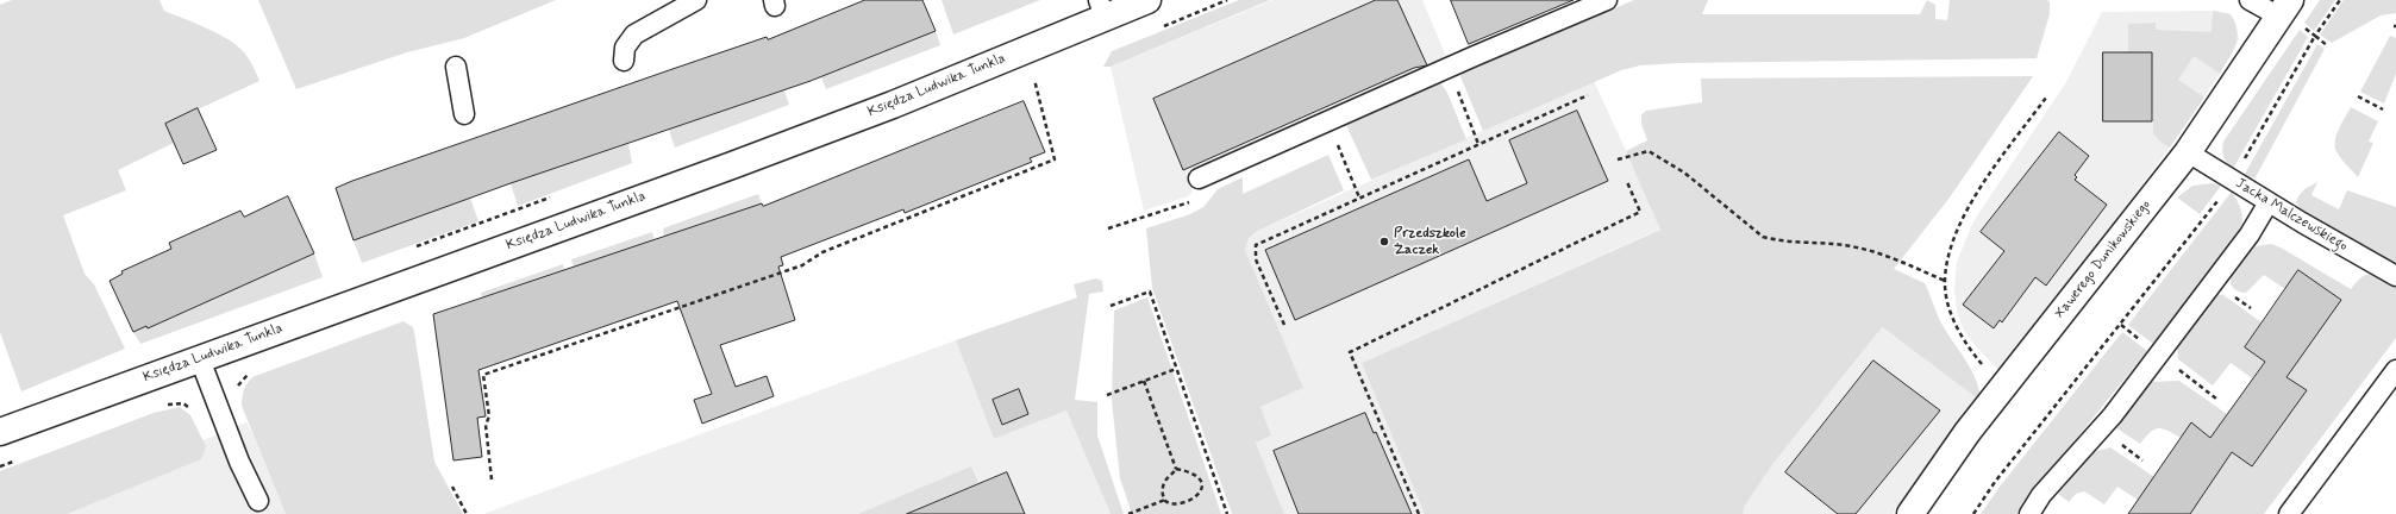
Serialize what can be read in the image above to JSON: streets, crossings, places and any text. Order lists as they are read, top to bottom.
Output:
{
  "streets": {
    "street": ["Księdza Ludwika Tunkla", "Xawerego Dunikowskiego"],
    "lane": ["Jacka Malczewskiego"]
  },
  "crossings": [
    ["Jacka Malczewskiego", "Xawerego Dunikowskiego"]
  ],
  "places": ["Przedszkole Żaczek"]
}
